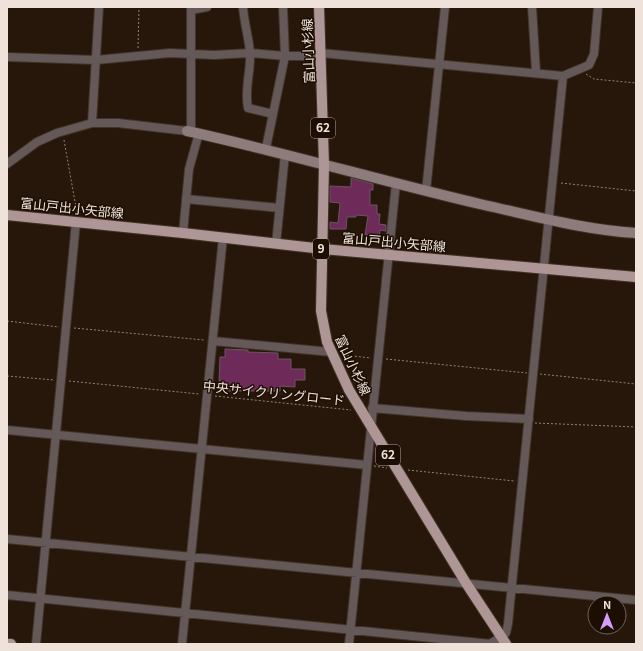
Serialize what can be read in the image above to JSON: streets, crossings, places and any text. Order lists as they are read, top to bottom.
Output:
{
  "streets": {
    "main road": [
      "富山小杉線",
      "62",
      "富山戸出小矢部線",
      "9"
    ],
    "path": ["中央サイクリングロード"]
  },
  "crossings": [
    ["富山小杉線", "富山戸出小矢部線"],
    ["富山小杉線", "中央サイクリングロード"]
  ],
  "north": "top"
}
